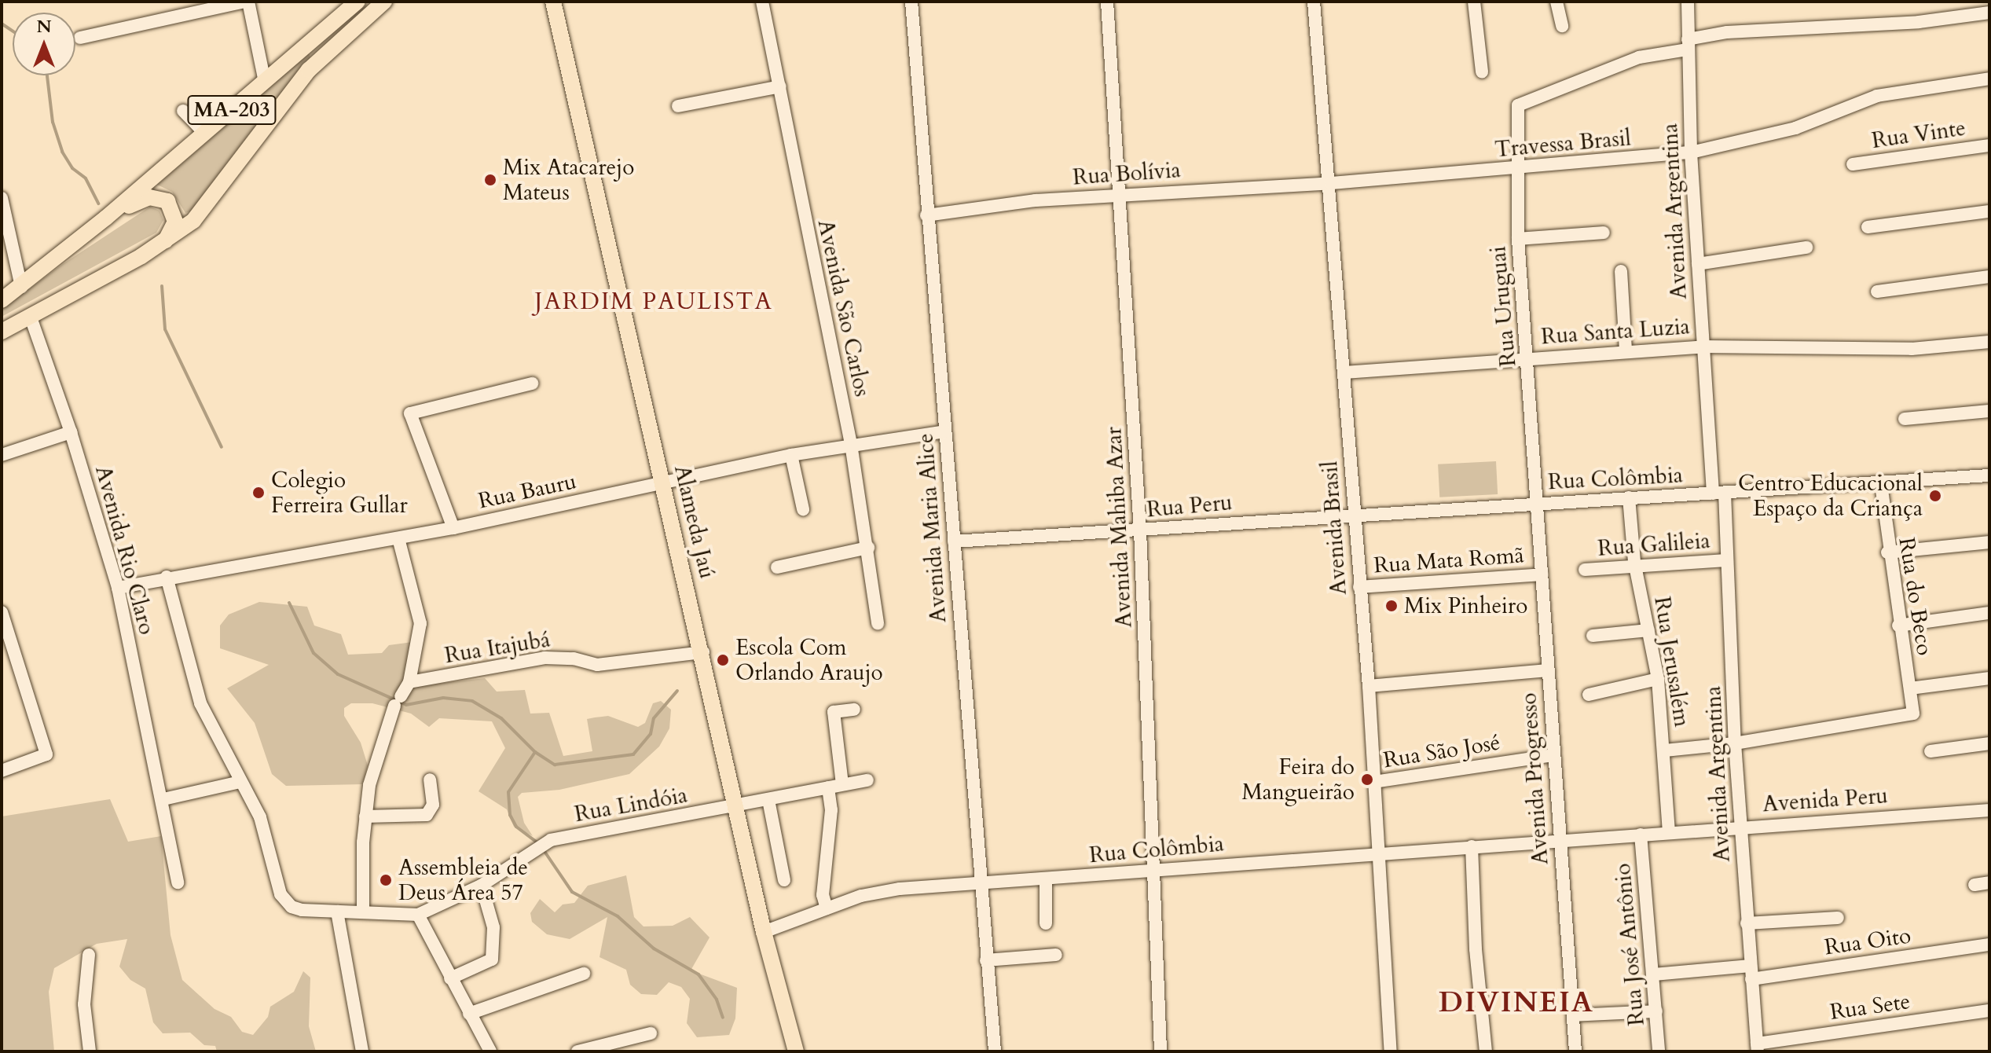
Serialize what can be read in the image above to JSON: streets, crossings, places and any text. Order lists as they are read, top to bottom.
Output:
{
  "streets": {
    "main road": ["MA-203", "Alameda Jaú"],
    "street": [
      "Rua Vinte",
      "Travessa Brasil",
      "Rua Bolívia",
      "Avenida Argentina",
      "Rua Uruguai",
      "Avenida São Carlos",
      "Rua Santa Luzia",
      "Rua Colômbia",
      "Rua Bauru",
      "Rua Peru",
      "Avenida Mahiba Azar",
      "Avenida Maria Alice",
      "Avenida Brasil",
      "Rua Galileia",
      "Avenida Rio Claro",
      "Rua Mata Romã",
      "Rua do Beco",
      "Rua Itajubá",
      "Rua Jerusalém",
      "Rua São José",
      "Avenida Progresso",
      "Avenida Peru",
      "Rua Lindóia",
      "Rua Oito",
      "Rua José Antônio",
      "Rua Sete"
    ]
  },
  "crossings": [
    ["MA-203", "Avenida Rio Claro"],
    ["Travessa Brasil", "Rua Bolívia"],
    ["Travessa Brasil", "Avenida Argentina"],
    ["Travessa Brasil", "Rua Uruguai"],
    ["Travessa Brasil", "Avenida Brasil"],
    ["Rua Bolívia", "Avenida Mahiba Azar"],
    ["Rua Bolívia", "Avenida Maria Alice"],
    ["Rua Bolívia", "Avenida Brasil"],
    ["Avenida Argentina", "Rua Uruguai"],
    ["Avenida Argentina", "Rua Santa Luzia"],
    ["Avenida Argentina", "Rua Colômbia"],
    ["Avenida Argentina", "Rua Galileia"],
    ["Avenida Argentina", "Rua do Beco"],
    ["Avenida Argentina", "Avenida Peru"],
    ["Avenida Argentina", "Rua Oito"],
    ["Avenida Argentina", "Rua Sete"],
    ["Rua Uruguai", "Rua Santa Luzia"],
    ["Rua Uruguai", "Rua Colômbia"],
    ["Rua Uruguai", "Avenida Progresso"],
    ["Avenida São Carlos", "Rua Bauru"],
    ["Rua Santa Luzia", "Avenida Brasil"],
    ["Rua Colômbia", "Rua Peru"],
    ["Rua Colômbia", "Alameda Jaú"],
    ["Rua Colômbia", "Avenida Mahiba Azar"],
    ["Rua Colômbia", "Avenida Maria Alice"],
    ["Rua Colômbia", "Avenida Brasil"],
    ["Rua Colômbia", "Rua do Beco"],
    ["Rua Colômbia", "Rua Jerusalém"],
    ["Rua Colômbia", "Avenida Progresso"],
    ["Rua Colômbia", "Avenida Peru"],
    ["Rua Bauru", "Alameda Jaú"],
    ["Rua Bauru", "Avenida Maria Alice"],
    ["Rua Bauru", "Avenida Rio Claro"],
    ["Rua Peru", "Avenida Mahiba Azar"],
    ["Rua Peru", "Avenida Maria Alice"],
    ["Rua Peru", "Avenida Brasil"],
    ["Alameda Jaú", "Rua Itajubá"],
    ["Alameda Jaú", "Rua Lindóia"],
    ["Avenida Brasil", "Rua Mata Romã"],
    ["Avenida Brasil", "Rua São José"],
    ["Rua Galileia", "Rua Jerusalém"],
    ["Rua Mata Romã", "Avenida Progresso"],
    ["Rua Jerusalém", "Avenida Peru"],
    ["Rua São José", "Avenida Progresso"],
    ["Avenida Progresso", "Avenida Peru"],
    ["Avenida Peru", "Rua José Antônio"]
  ],
  "districts": ["JARDIM PAULISTA", "DIVINEIA"],
  "places": [
    "Mix Atacarejo Mateus",
    "Colegio Ferreira Gullar",
    "Centro Educacional Espaço da Criança",
    "Mix Pinheiro",
    "Escola Com Orlando Araujo",
    "Feira do Mangueirão",
    "Assembleia de Deus Área 57"
  ],
  "north": "top"
}
